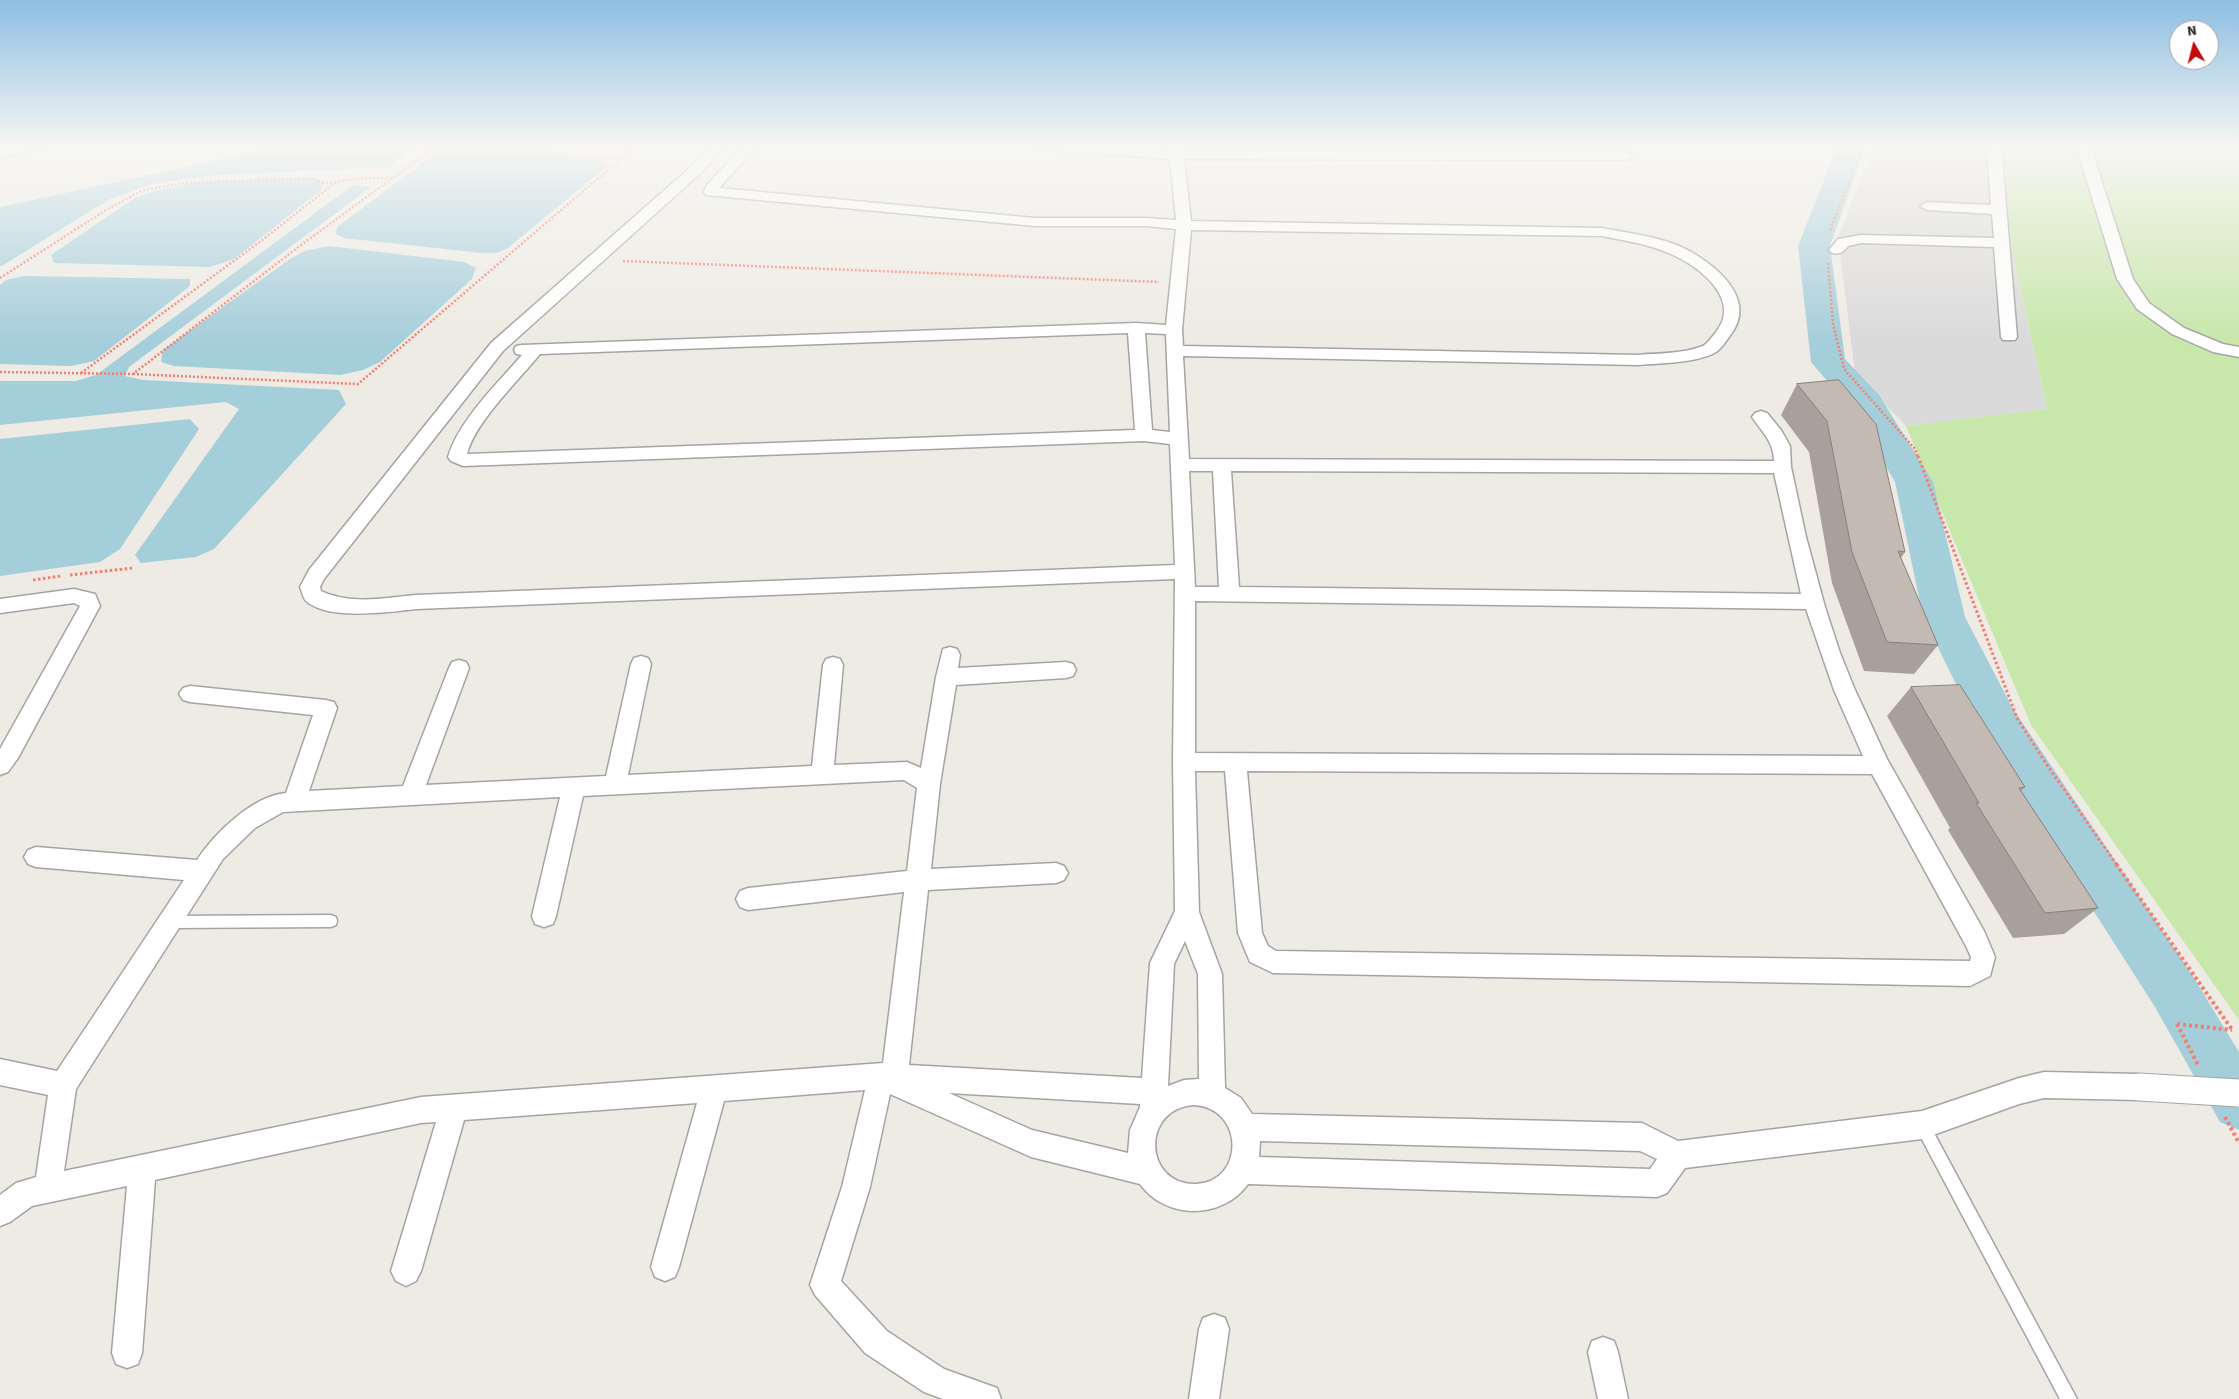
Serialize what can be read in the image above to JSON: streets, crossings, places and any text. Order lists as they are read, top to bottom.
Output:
{
  "north": "top"
}
